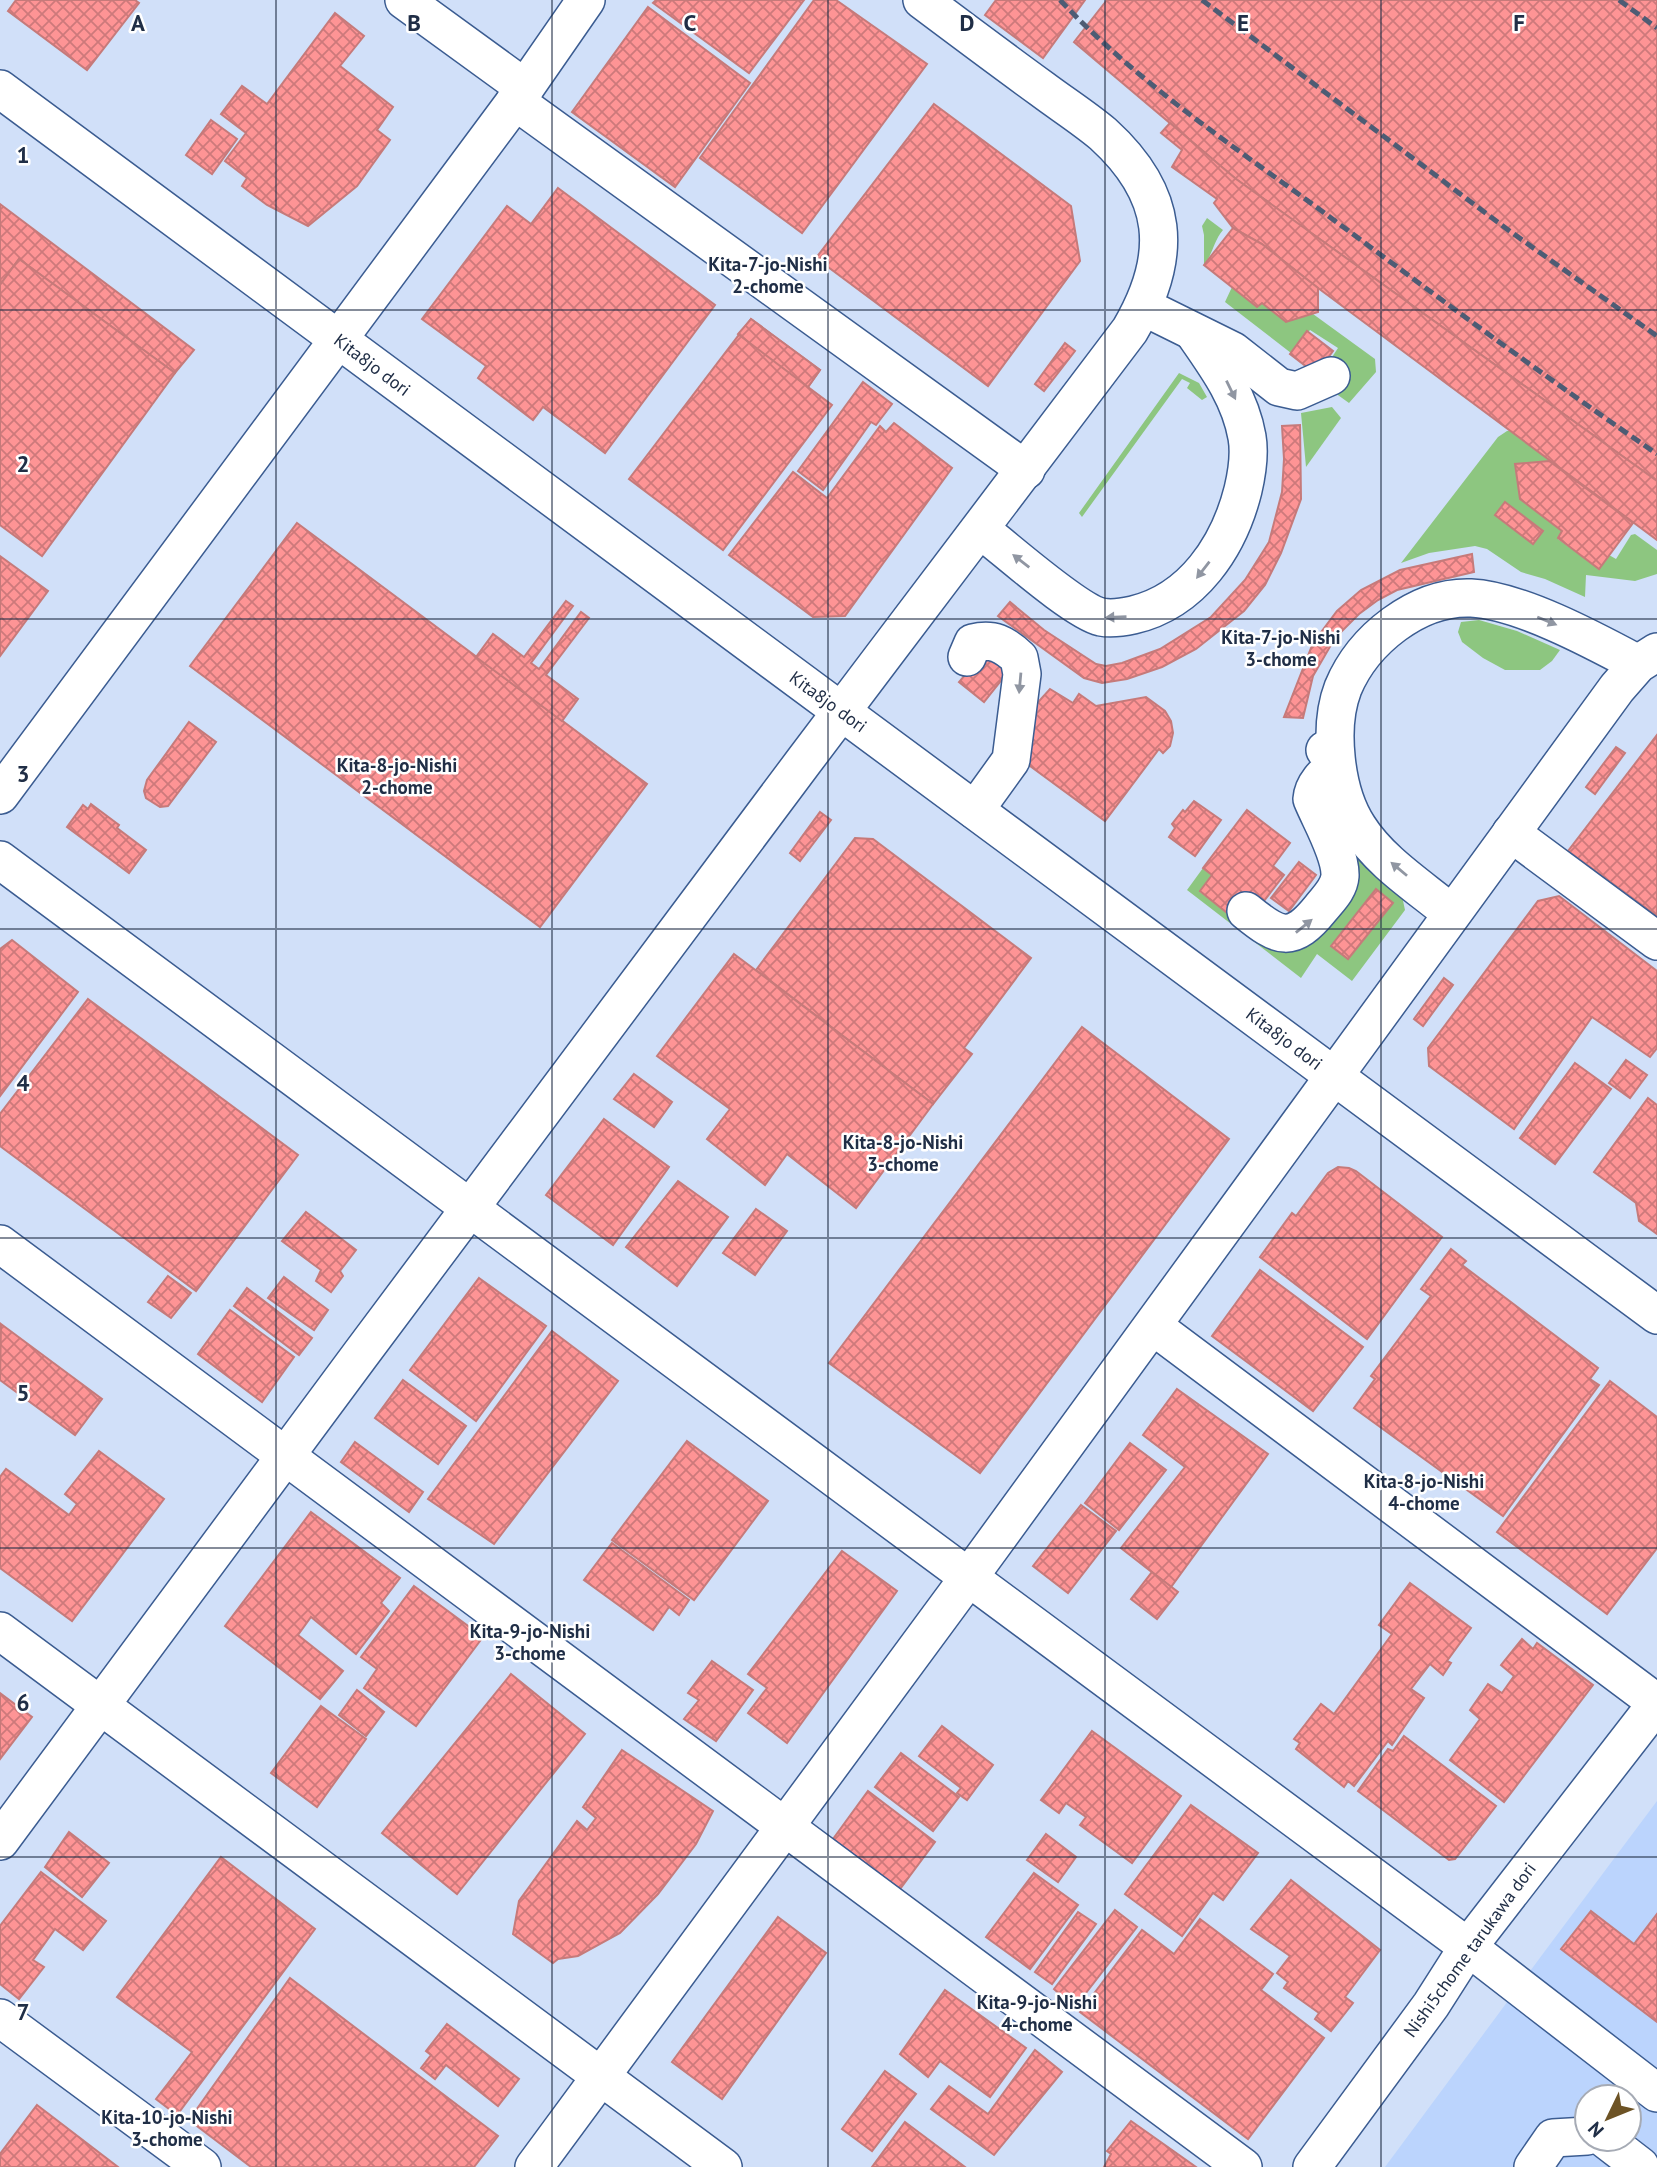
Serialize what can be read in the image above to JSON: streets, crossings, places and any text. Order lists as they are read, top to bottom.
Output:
{
  "streets": {
    "street": ["Kita8jo dori", "Nishi5chome tarukawa dori"]
  },
  "districts": [
    "Kita-7-jo-Nishi 2-chome",
    "Kita-7-jo-Nishi 3-chome",
    "Kita-8-jo-Nishi 2-chome",
    "Kita-8-jo-Nishi 3-chome",
    "Kita-8-jo-Nishi 4-chome",
    "Kita-9-jo-Nishi 3-chome",
    "Kita-9-jo-Nishi 4-chome",
    "Kita-10-jo-Nishi 3-chome"
  ],
  "north": "bottom left",
  "grid": {
    "columns": [
      "A",
      "B",
      "C",
      "D",
      "E",
      "F"
    ],
    "rows": [
      "1",
      "2",
      "3",
      "4",
      "5",
      "6",
      "7"
    ]
  }
}
